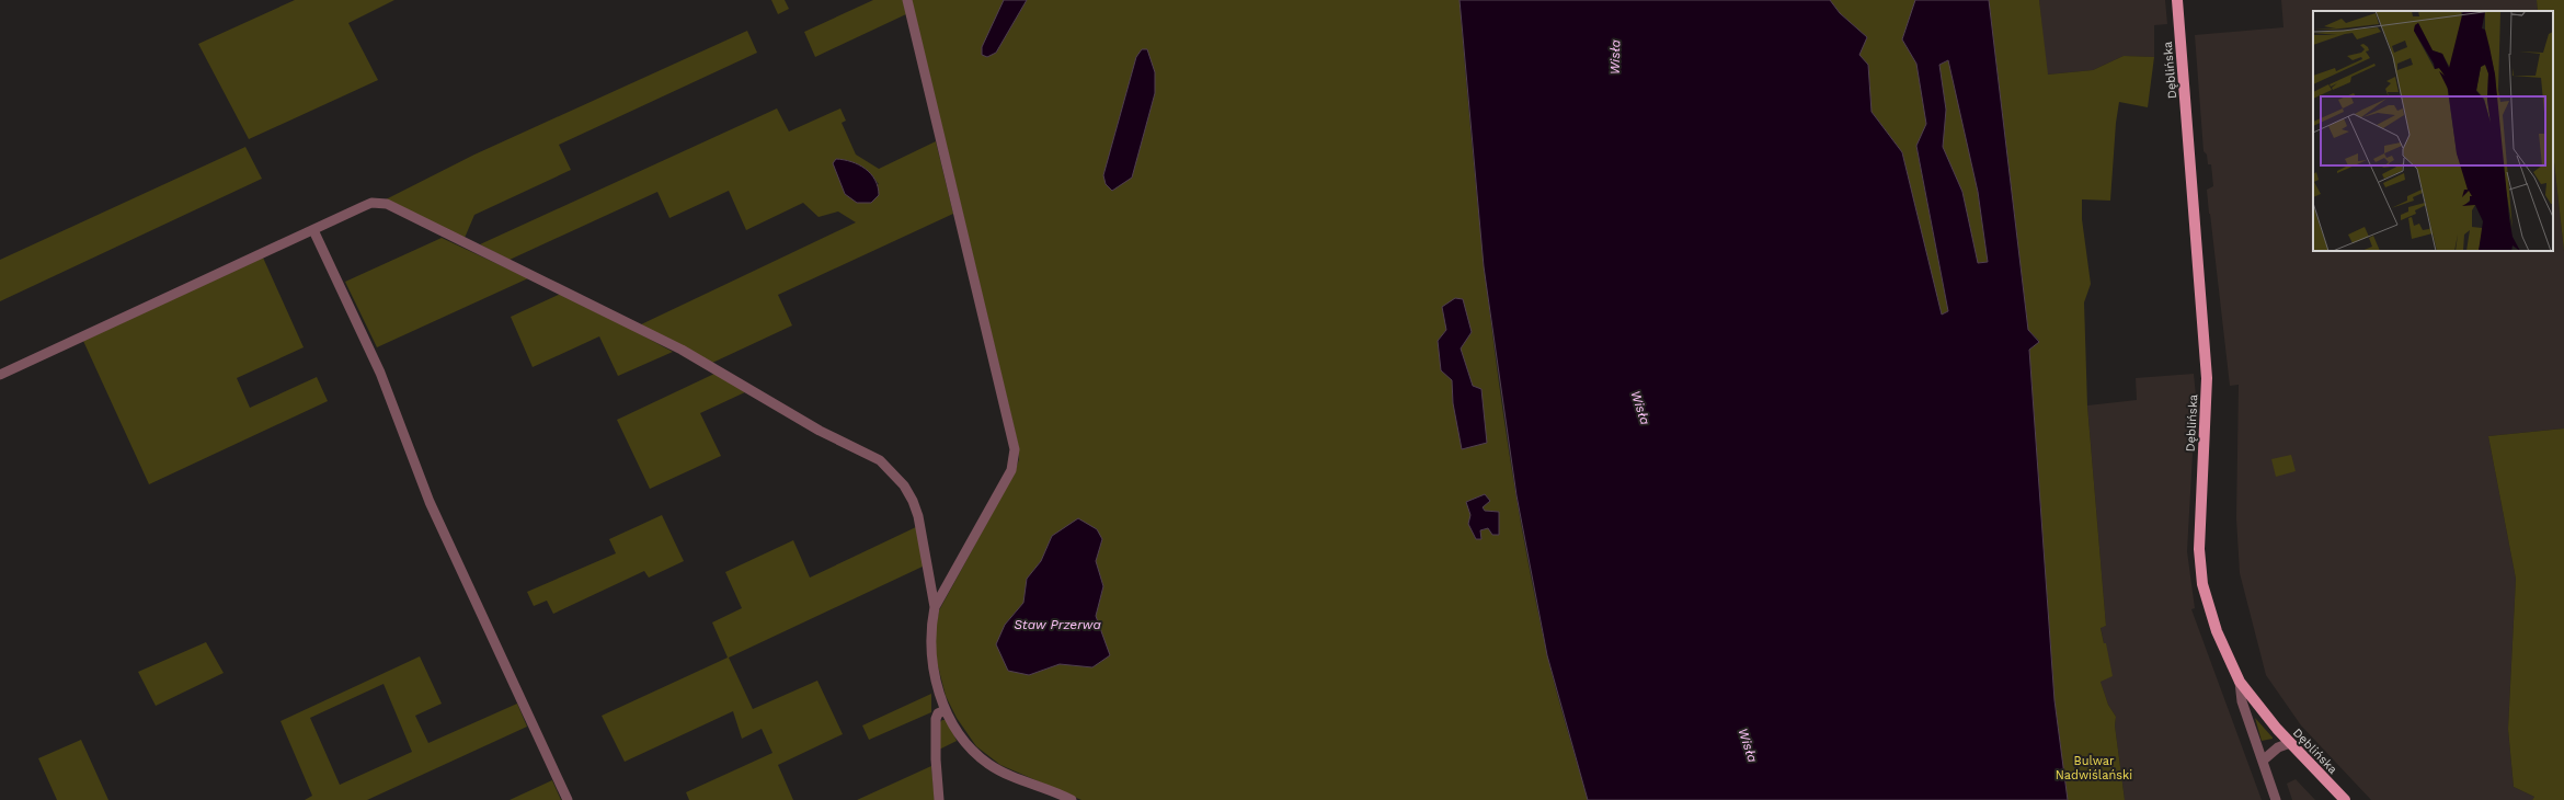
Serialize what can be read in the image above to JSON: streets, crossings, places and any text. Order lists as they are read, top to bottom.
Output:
{
  "streets": {
    "main road": ["Dęblińska"]
  },
  "water": ["Wisła", "Staw Przerwa"],
  "parks": ["Bulwar Nadwiślański"]
}
